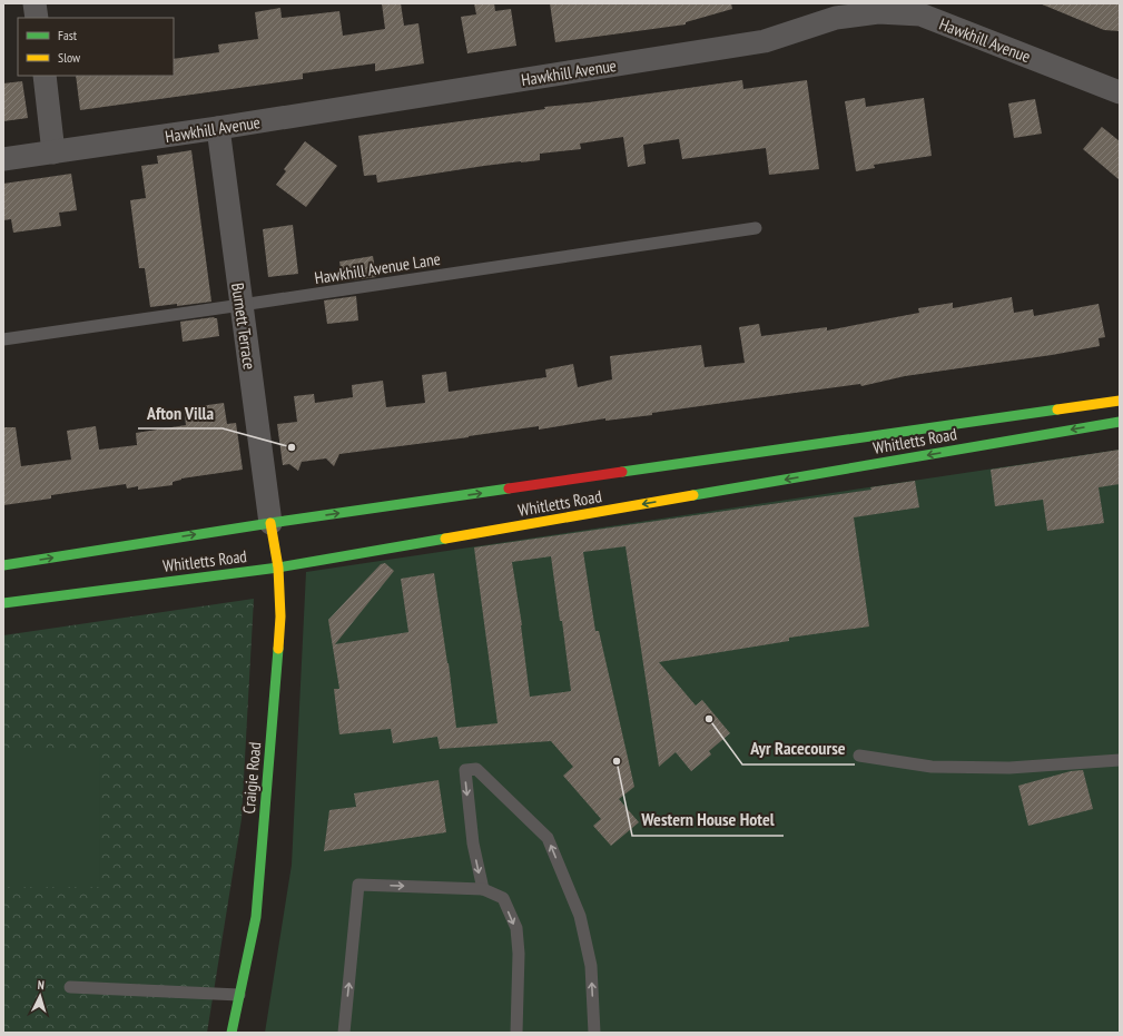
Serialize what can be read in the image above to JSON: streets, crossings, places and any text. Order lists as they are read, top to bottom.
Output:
{
  "streets": {
    "main road": ["Whitletts Road", "Craigie Road"],
    "street": ["Hawkhill Avenue", "Burnett Terrace"],
    "lane": ["Hawkhill Avenue Lane"]
  },
  "crossings": [
    ["Hawkhill Avenue", "Burnett Terrace"],
    ["Hawkhill Avenue Lane", "Burnett Terrace"],
    ["Burnett Terrace", "Whitletts Road"],
    ["Burnett Terrace", "Craigie Road"],
    ["Whitletts Road", "Craigie Road"]
  ],
  "places": ["Afton Villa", "Ayr Racecourse", "Western House Hotel"],
  "legend": ["Fast", "Slow"],
  "north": "top"
}
